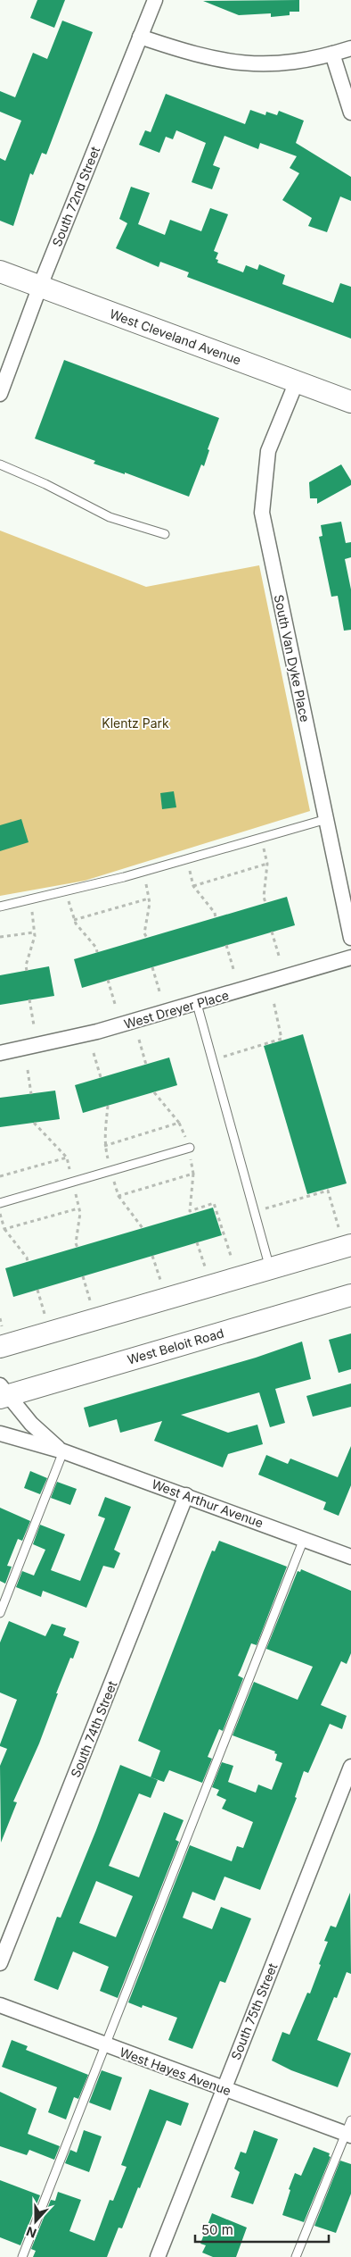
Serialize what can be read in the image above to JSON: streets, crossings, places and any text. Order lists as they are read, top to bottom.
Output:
{
  "streets": {
    "main road": ["West Cleveland Avenue", "West Beloit Road"],
    "street": [
      "South 72nd Street",
      "South Van Dyke Place",
      "West Dreyer Place",
      "West Arthur Avenue",
      "South 74th Street",
      "South 75th Street",
      "West Hayes Avenue"
    ]
  },
  "crossings": [
    ["South 72nd Street", "West Cleveland Avenue"],
    ["West Cleveland Avenue", "South Van Dyke Place"],
    ["West Beloit Road", "West Arthur Avenue"],
    ["West Arthur Avenue", "South 74th Street"],
    ["South 75th Street", "West Hayes Avenue"]
  ],
  "parks": ["Klentz Park"],
  "scale_bar": "50 m",
  "north": "bottom"
}
